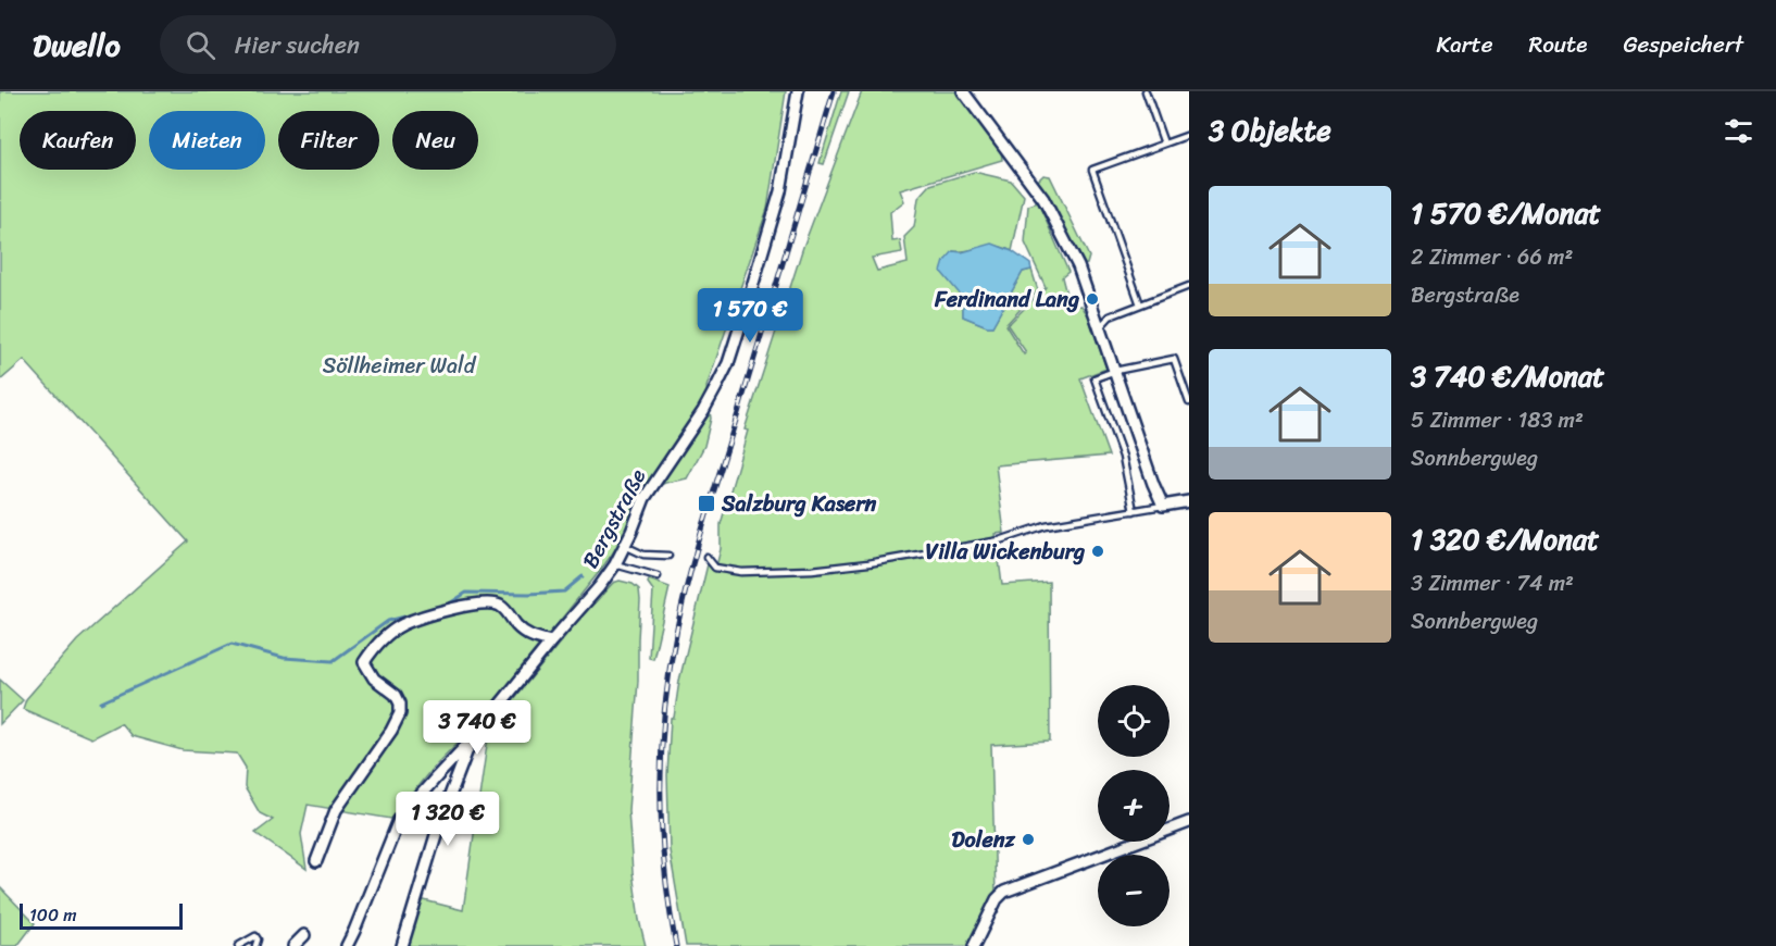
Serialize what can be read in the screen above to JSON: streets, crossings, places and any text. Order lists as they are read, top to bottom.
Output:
{
  "streets": {
    "street": ["Bergstraße"]
  },
  "parks": ["Söllheimer Wald"],
  "places": {
    "other": ["Ferdinand Lang", "Villa Wickenburg", "Dolenz"],
    "transit": ["Salzburg Kasern"]
  },
  "scale_bar": "100 m",
  "page": {
    "header": "Dwello",
    "search": "Hier suchen",
    "nav": ["Karte", "Route", "Gespeichert"],
    "heading": "3 Objekte",
    "chip": [
      "Kaufen",
      "Mieten",
      "Filter",
      "Neu"
    ],
    "list": [
      {
        "name": "1 570 €/Monat",
        "note": "2 Zimmer · 66 m² · Bergstraße"
      },
      {
        "name": "3 740 €/Monat",
        "note": "5 Zimmer · 183 m² · Sonnbergweg"
      },
      {
        "name": "1 320 €/Monat",
        "note": "3 Zimmer · 74 m² · Sonnbergweg"
      }
    ],
    "price": ["1 570 €", "3 740 €", "1 320 €"],
    "map_buttons": ["+", "−"],
    "scale": "100 m"
  }
}
